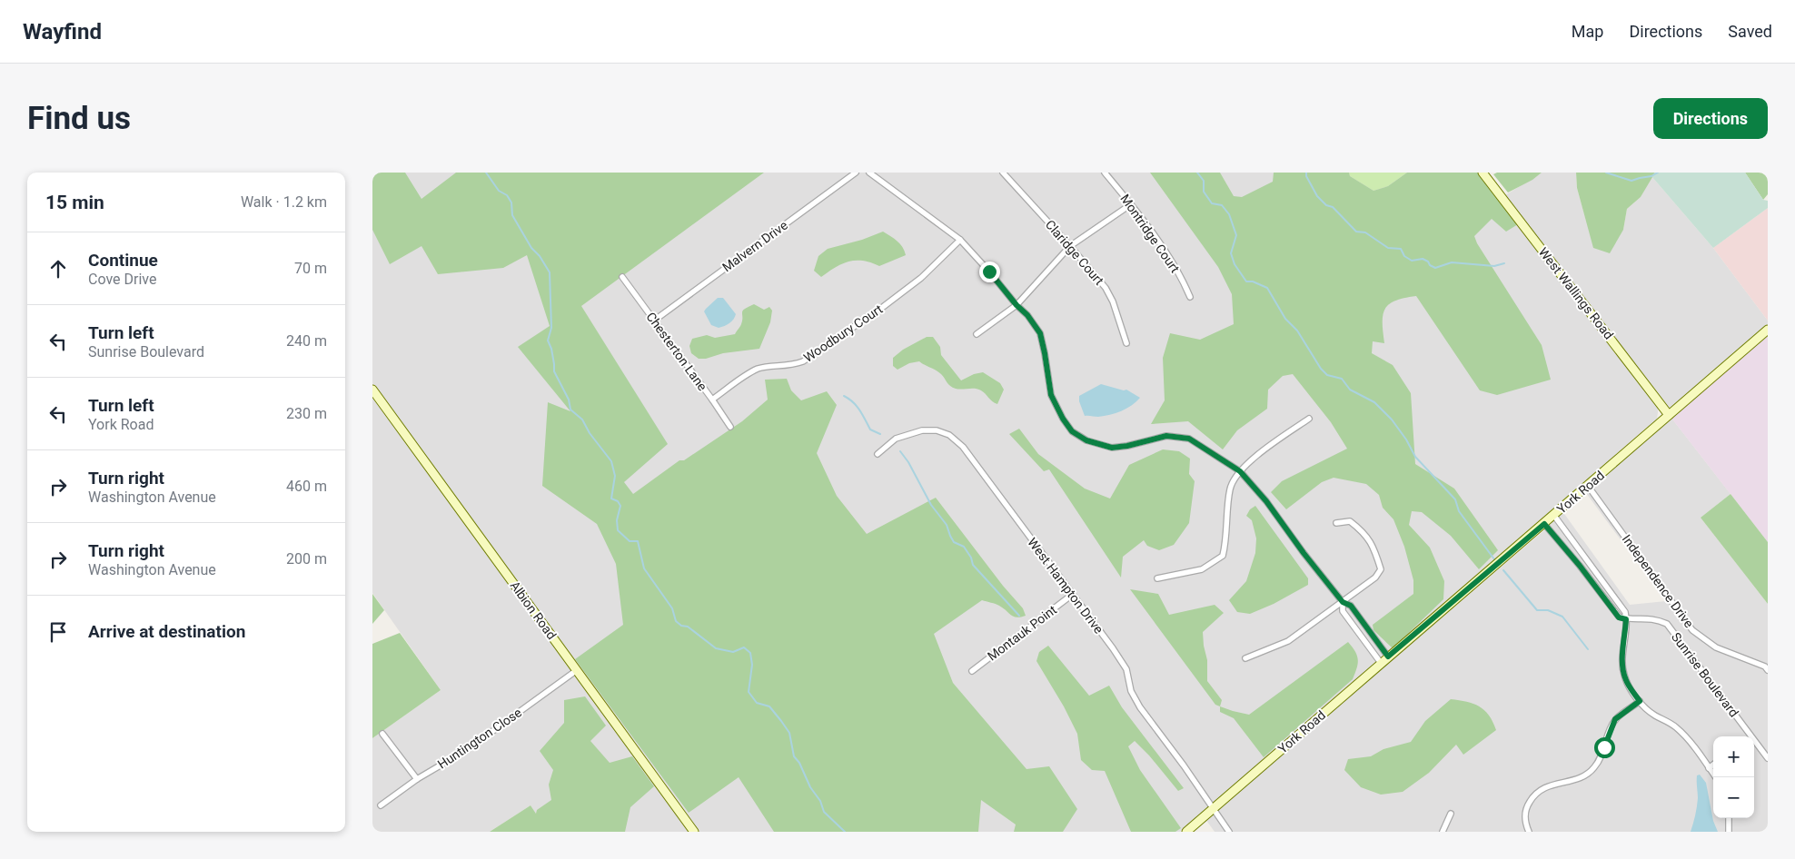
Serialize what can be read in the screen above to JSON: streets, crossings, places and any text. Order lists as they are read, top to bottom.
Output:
{
  "streets": {
    "street": [
      "Montridge Court",
      "Malvern Drive",
      "Claridge Court",
      "West Wallings Road",
      "Woodbury Court",
      "Chesterton Lane",
      "York Road",
      "Independence Drive",
      "West Hampton Drive",
      "Albion Road",
      "Montauk Point",
      "Sunrise Boulevard",
      "Huntington Close"
    ]
  },
  "crossings": [
    ["Malvern Drive", "Chesterton Lane"],
    ["West Wallings Road", "York Road"],
    ["Woodbury Court", "Chesterton Lane"],
    ["York Road", "Independence Drive"],
    ["York Road", "West Hampton Drive"],
    ["West Hampton Drive", "Montauk Point"],
    ["Albion Road", "Huntington Close"]
  ],
  "page": {
    "header": "Wayfind",
    "nav": ["Map", "Directions", "Saved"],
    "buttons": "Directions",
    "title": "Find us",
    "heading": ["15 min", "Walk · 1.2 km"],
    "list": [
      ["Continue", "Cove Drive", "70 m"],
      ["Turn left", "Sunrise Boulevard", "240 m"],
      ["Turn left", "York Road", "230 m"],
      ["Turn right", "Washington Avenue", "460 m"],
      ["Turn right", "Washington Avenue", "200 m"],
      "Arrive at destination"
    ],
    "map_buttons": ["+", "−"]
  }
}
